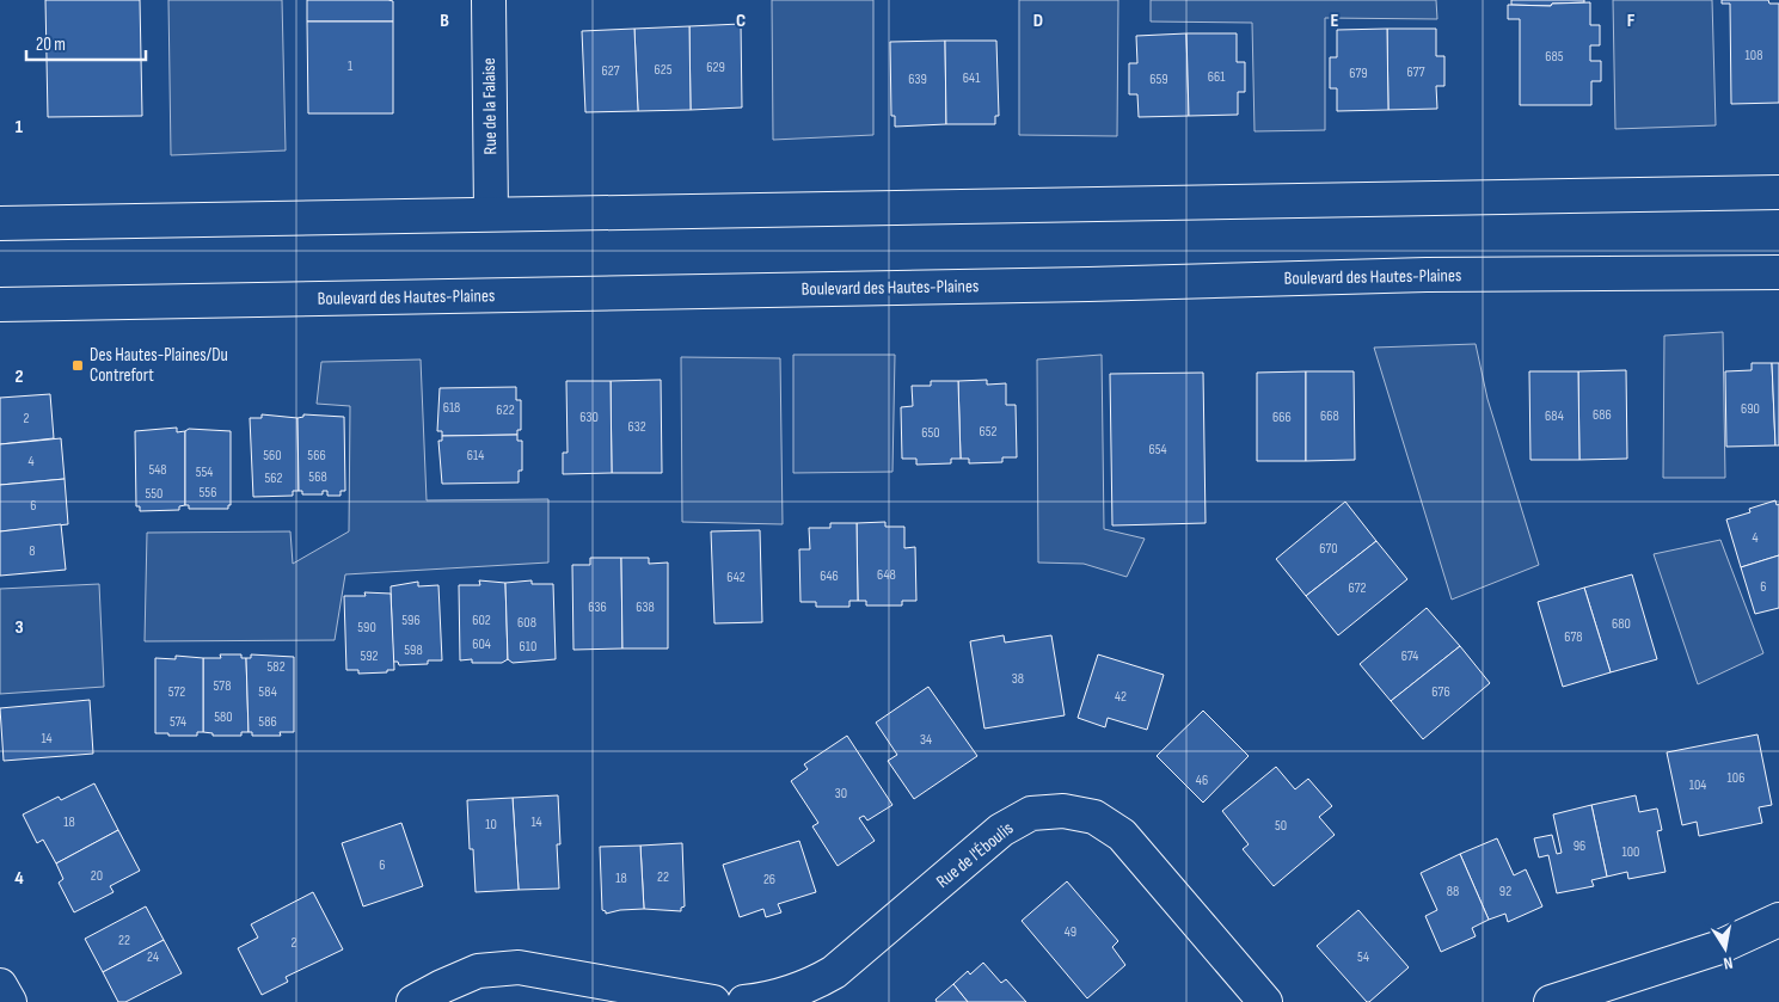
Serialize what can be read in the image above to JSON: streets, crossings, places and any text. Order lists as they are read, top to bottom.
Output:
{
  "streets": {
    "street": ["Rue de la Falaise", "Boulevard des Hautes-Plaines", "Rue de l'Éboulis"]
  },
  "places": {
    "transit": ["Des Hautes-Plaines/Du Contrefort"]
  },
  "house_numbers": [
    "108",
    "685",
    "1",
    "629",
    "625",
    "627",
    "677",
    "679",
    "661",
    "641",
    "639",
    "659",
    "618",
    "690",
    "622",
    "686",
    "668",
    "684",
    "630",
    "666",
    "2",
    "632",
    "652",
    "650",
    "654",
    "560",
    "566",
    "614",
    "4",
    "548",
    "554",
    "568",
    "562",
    "556",
    "550",
    "6",
    "4",
    "670",
    "8",
    "648",
    "646",
    "642",
    "6",
    "672",
    "636",
    "638",
    "596",
    "602",
    "608",
    "680",
    "590",
    "678",
    "604",
    "610",
    "598",
    "592",
    "674",
    "582",
    "38",
    "578",
    "572",
    "584",
    "676",
    "42",
    "580",
    "574",
    "586",
    "14",
    "34",
    "106",
    "46",
    "104",
    "30",
    "18",
    "14",
    "10",
    "50",
    "96",
    "100",
    "6",
    "20",
    "22",
    "18",
    "26",
    "88",
    "92",
    "49",
    "22",
    "2",
    "24",
    "54"
  ],
  "scale_bar": "20 m",
  "north": "bottom",
  "grid": {
    "columns": [
      "B",
      "C",
      "D",
      "E",
      "F"
    ],
    "rows": [
      "1",
      "2",
      "3",
      "4"
    ]
  }
}
